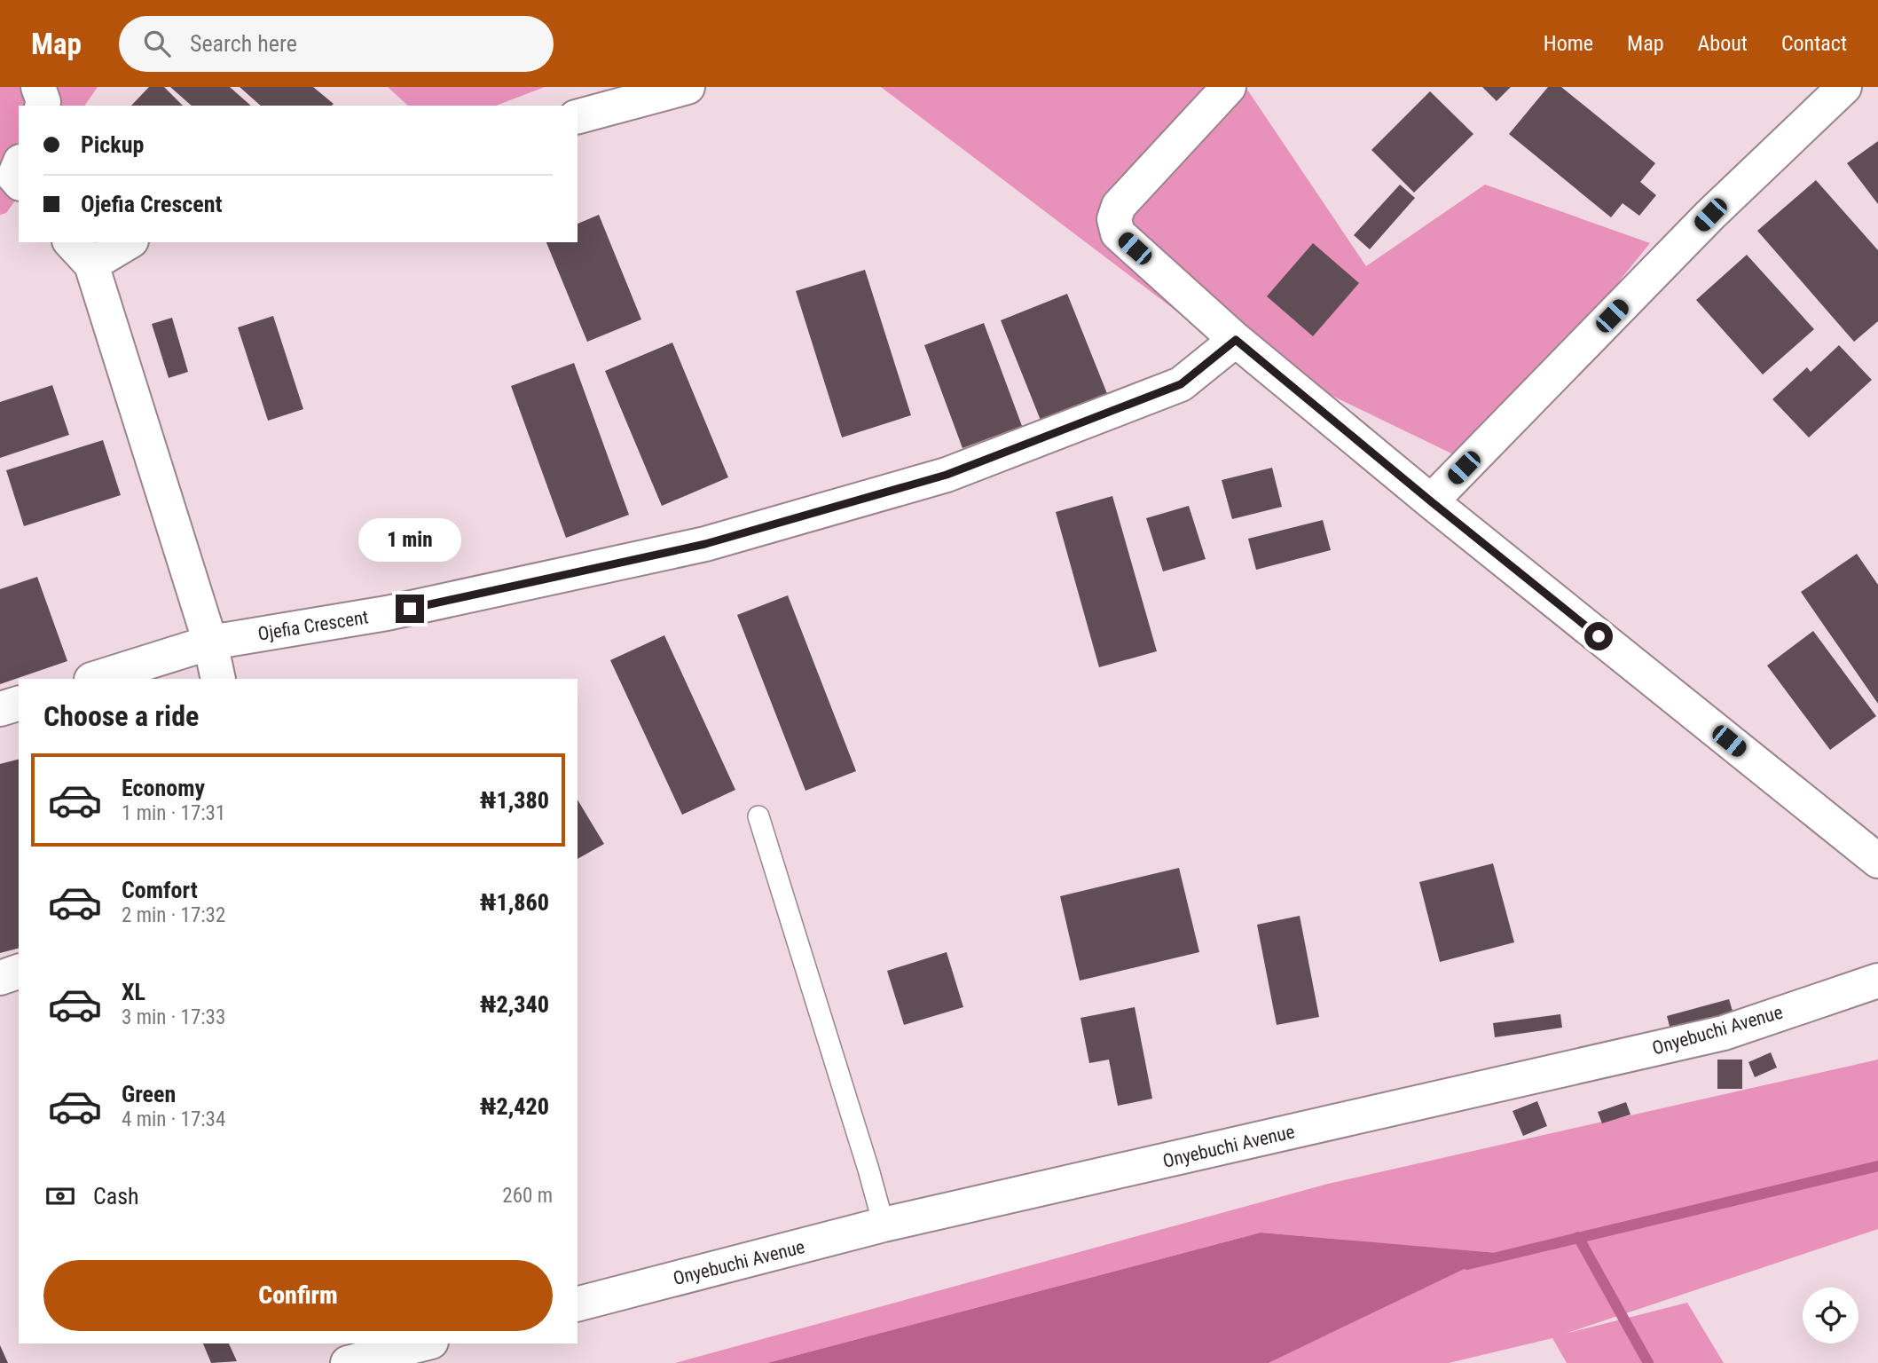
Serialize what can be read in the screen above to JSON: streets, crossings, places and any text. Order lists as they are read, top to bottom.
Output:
{
  "streets": {
    "street": ["Ojefia Crescent", "Onyebuchi Avenue"]
  },
  "page": {
    "header": "Map",
    "search": "Search here",
    "nav": [
      "Home",
      "Map",
      "About",
      "Contact"
    ],
    "banner": ["Pickup", "Ojefia Crescent"],
    "bubble": "1 min",
    "heading": "Choose a ride",
    "list": [
      {
        "name": "Economy",
        "note": "1 min · 17:31",
        "value": "₦1,380"
      },
      {
        "name": "Comfort",
        "note": "2 min · 17:32",
        "value": "₦1,860"
      },
      {
        "name": "XL",
        "note": "3 min · 17:33",
        "value": "₦2,340"
      },
      {
        "name": "Green",
        "note": "4 min · 17:34",
        "value": "₦2,420"
      }
    ],
    "pay": ["Cash", "260 m"],
    "buttons": "Confirm"
  }
}
